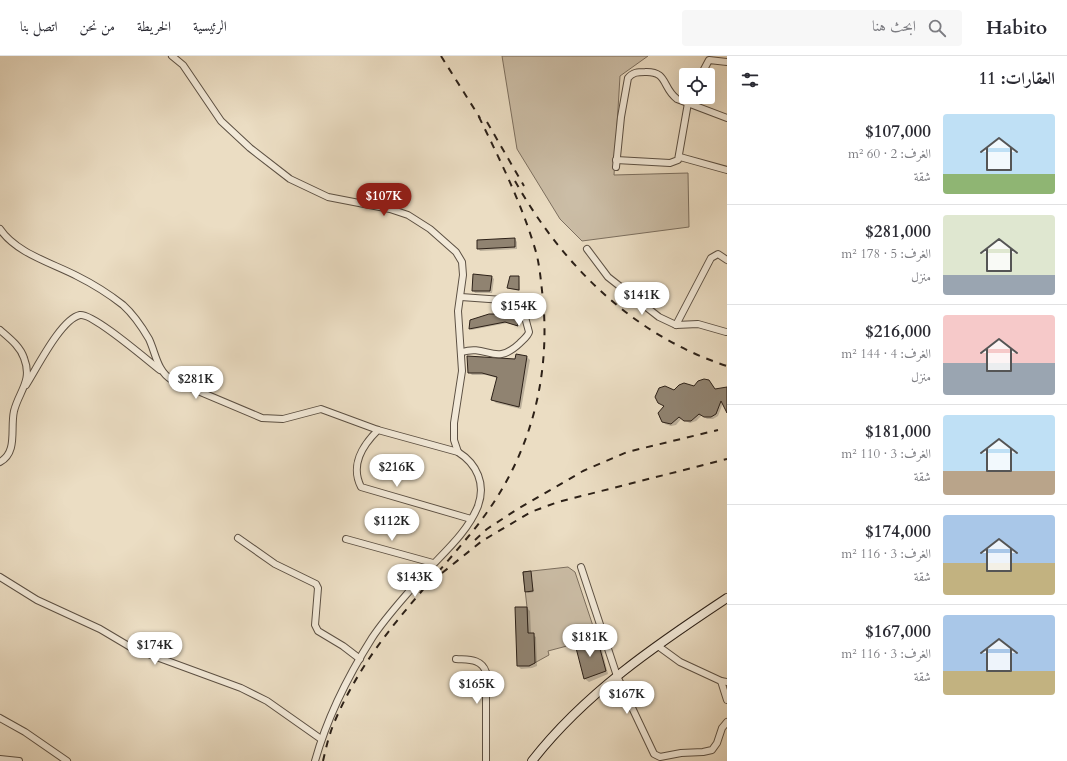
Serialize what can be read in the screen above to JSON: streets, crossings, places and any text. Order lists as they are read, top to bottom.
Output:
{
  "page": {
    "header": "Habito",
    "search": "ابحث هنا",
    "nav": [
      "الرئيسية",
      "الخريطة",
      "من نحن",
      "اتصل بنا"
    ],
    "heading": "العقارات: 11",
    "list": [
      {
        "name": "$107,000",
        "note": "الغرف: 2 · 60 m² · شقة"
      },
      {
        "name": "$281,000",
        "note": "الغرف: 5 · 178 m² · منزل"
      },
      {
        "name": "$216,000",
        "note": "الغرف: 4 · 144 m² · منزل"
      },
      {
        "name": "$181,000",
        "note": "الغرف: 3 · 110 m² · شقة"
      },
      {
        "name": "$174,000",
        "note": "الغرف: 3 · 116 m² · شقة"
      },
      {
        "name": "$167,000",
        "note": "الغرف: 3 · 116 m² · شقة"
      }
    ],
    "price": [
      "$107K",
      "$141K",
      "$154K",
      "$281K",
      "$216K",
      "$112K",
      "$143K",
      "$181K",
      "$174K",
      "$165K",
      "$167K"
    ]
  }
}
